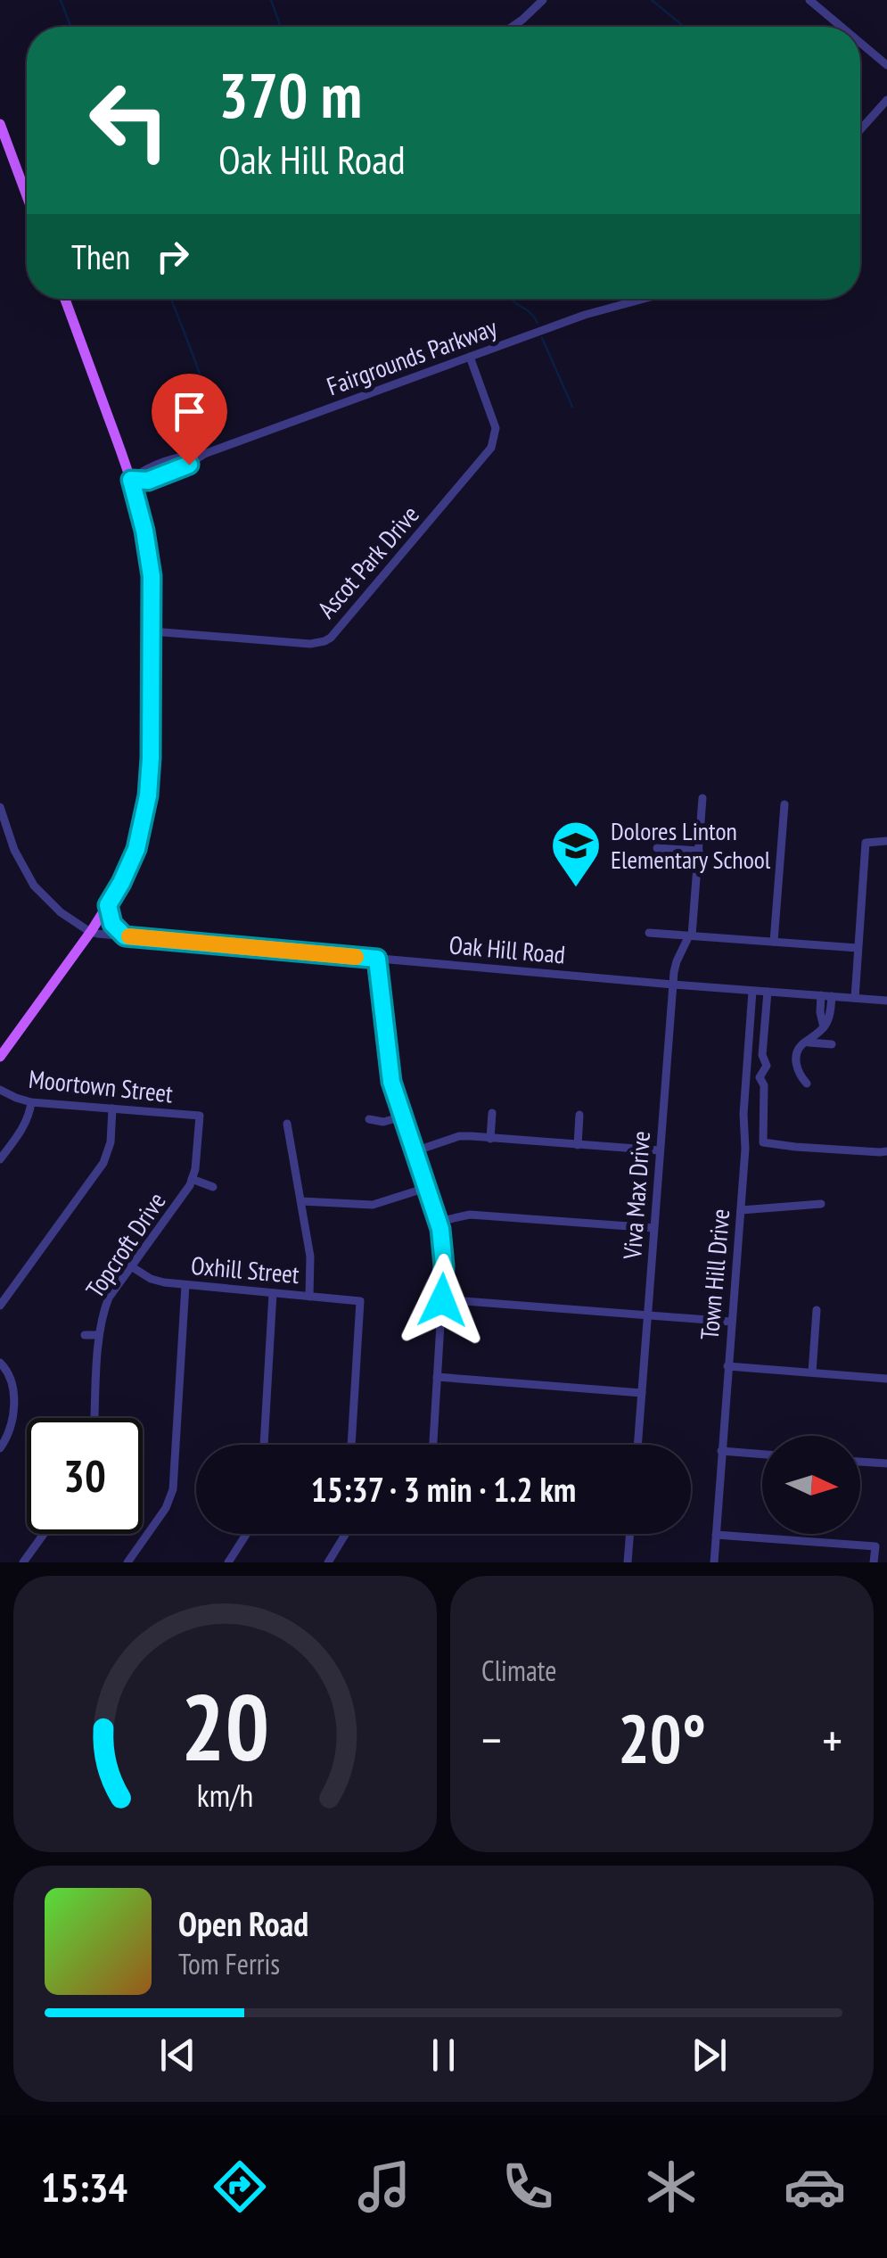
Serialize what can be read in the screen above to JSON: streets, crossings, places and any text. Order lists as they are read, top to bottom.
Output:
{
  "streets": {
    "street": [
      "Fairgrounds Parkway",
      "Ascot Park Drive",
      "Oak Hill Road",
      "Moortown Street",
      "Viva Max Drive",
      "Topcroft Drive",
      "Oxhill Street",
      "Town Hill Drive"
    ]
  },
  "crossings": [
    ["Fairgrounds Parkway", "Ascot Park Drive"],
    ["Oak Hill Road", "Viva Max Drive"],
    ["Oak Hill Road", "Town Hill Drive"],
    ["Moortown Street", "Topcroft Drive"],
    ["Topcroft Drive", "Oxhill Street"]
  ],
  "places": {
    "school or university": ["Dolores Linton Elementary School"]
  },
  "north": "right",
  "page": {
    "turn": ["370 m", "Oak Hill Road"],
    "then": "Then",
    "limit": "30",
    "trip": "15:37 · 3 min · 1.2 km",
    "tile": "Climate",
    "heat": ["−", "20°", "+"],
    "song": ["Open Road", "Tom Ferris"],
    "tabs": "15:34",
    "gauge": ["20", "km/h"]
  }
}
